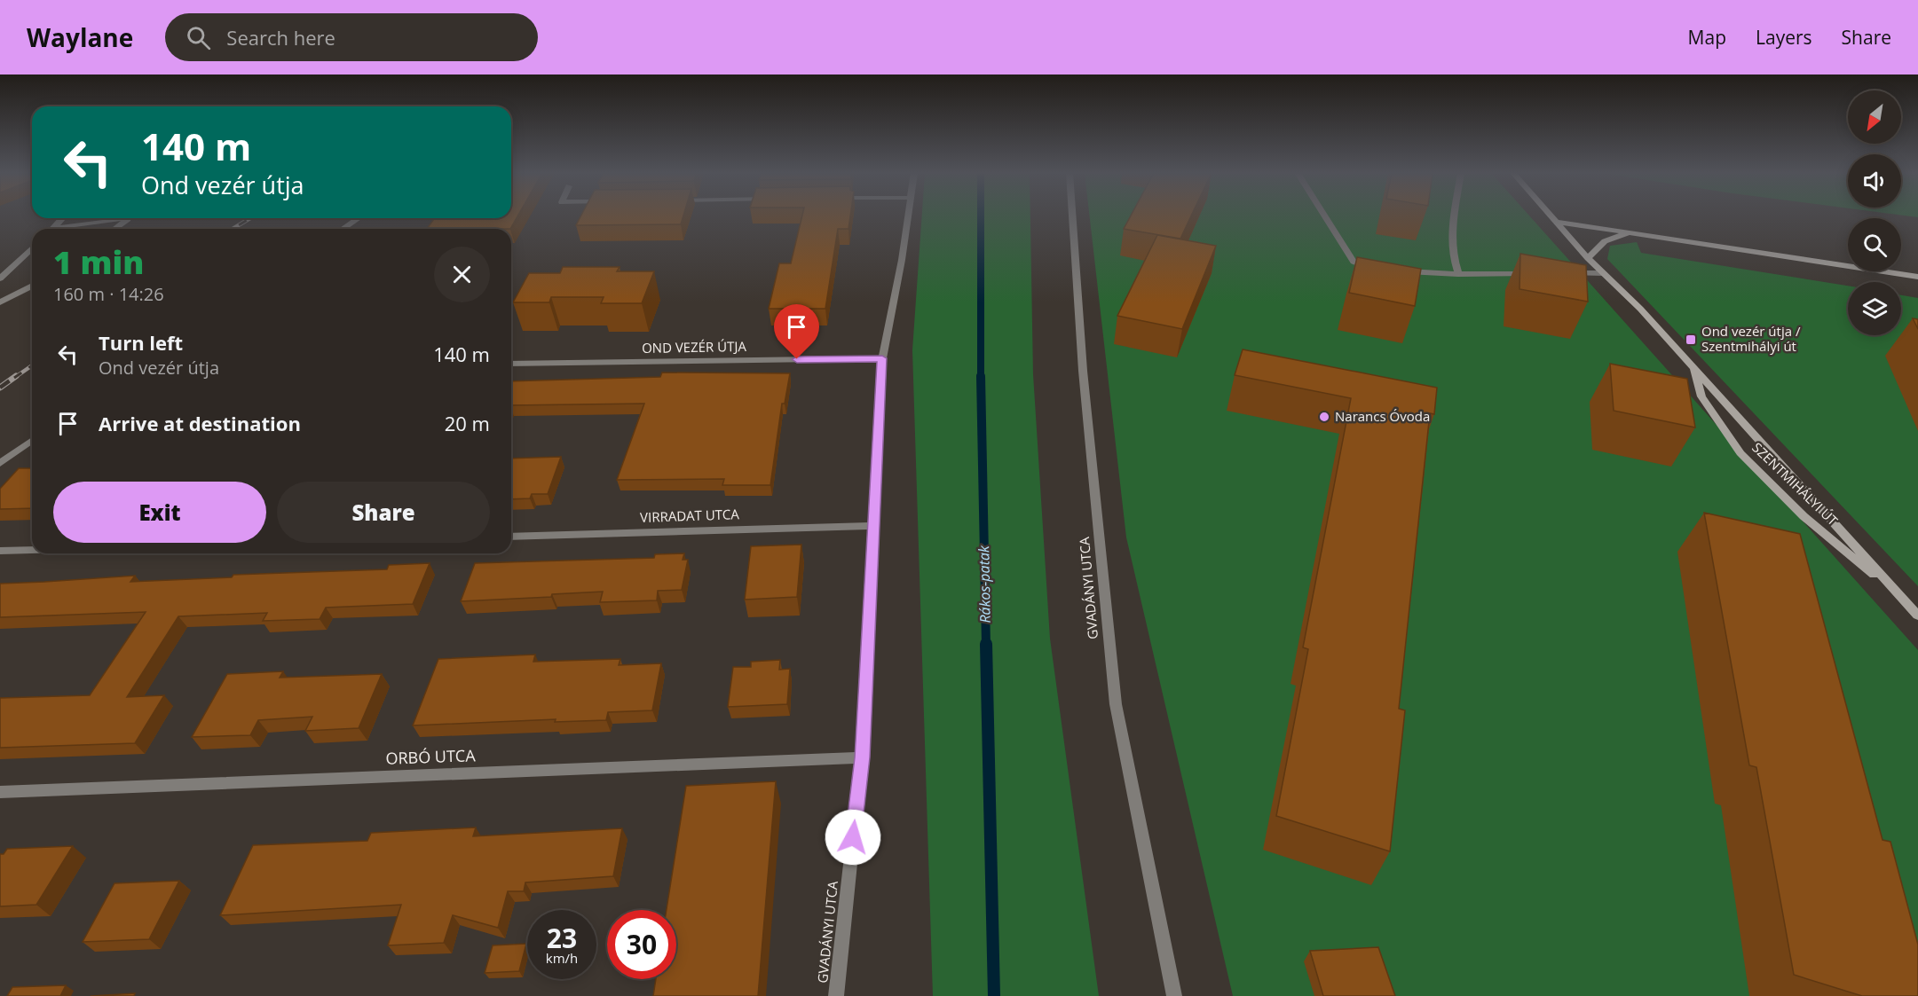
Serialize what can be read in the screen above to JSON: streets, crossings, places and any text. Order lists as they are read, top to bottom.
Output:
{
  "streets": {
    "street": [
      "OND VEZÉR ÚTJA",
      "SZENTMIHÁLYI ÚT",
      "VIRRADAT UTCA",
      "GVADÁNYI UTCA",
      "ORBÓ UTCA"
    ]
  },
  "crossings": [
    ["OND VEZÉR ÚTJA", "GVADÁNYI UTCA"],
    ["VIRRADAT UTCA", "GVADÁNYI UTCA"],
    ["GVADÁNYI UTCA", "ORBÓ UTCA"]
  ],
  "water": ["Rákos-patak"],
  "places": {
    "transit": ["Ond vezér útja / Szentmihályi út"],
    "other": ["Narancs Óvoda"]
  },
  "north": "bottom left",
  "page": {
    "header": "Waylane",
    "search": "Search here",
    "nav": ["Map", "Layers", "Share"],
    "turn": ["140 m", "Ond vezér útja"],
    "heading": ["1 min", "160 m · 14:26"],
    "list": [
      {
        "name": "Turn left",
        "note": "Ond vezér útja",
        "value": "140 m"
      },
      {
        "name": "Arrive at destination",
        "value": "20 m"
      }
    ],
    "buttons": ["Exit", "Share"],
    "speed": "23 km/h",
    "limit": "30"
  }
}
